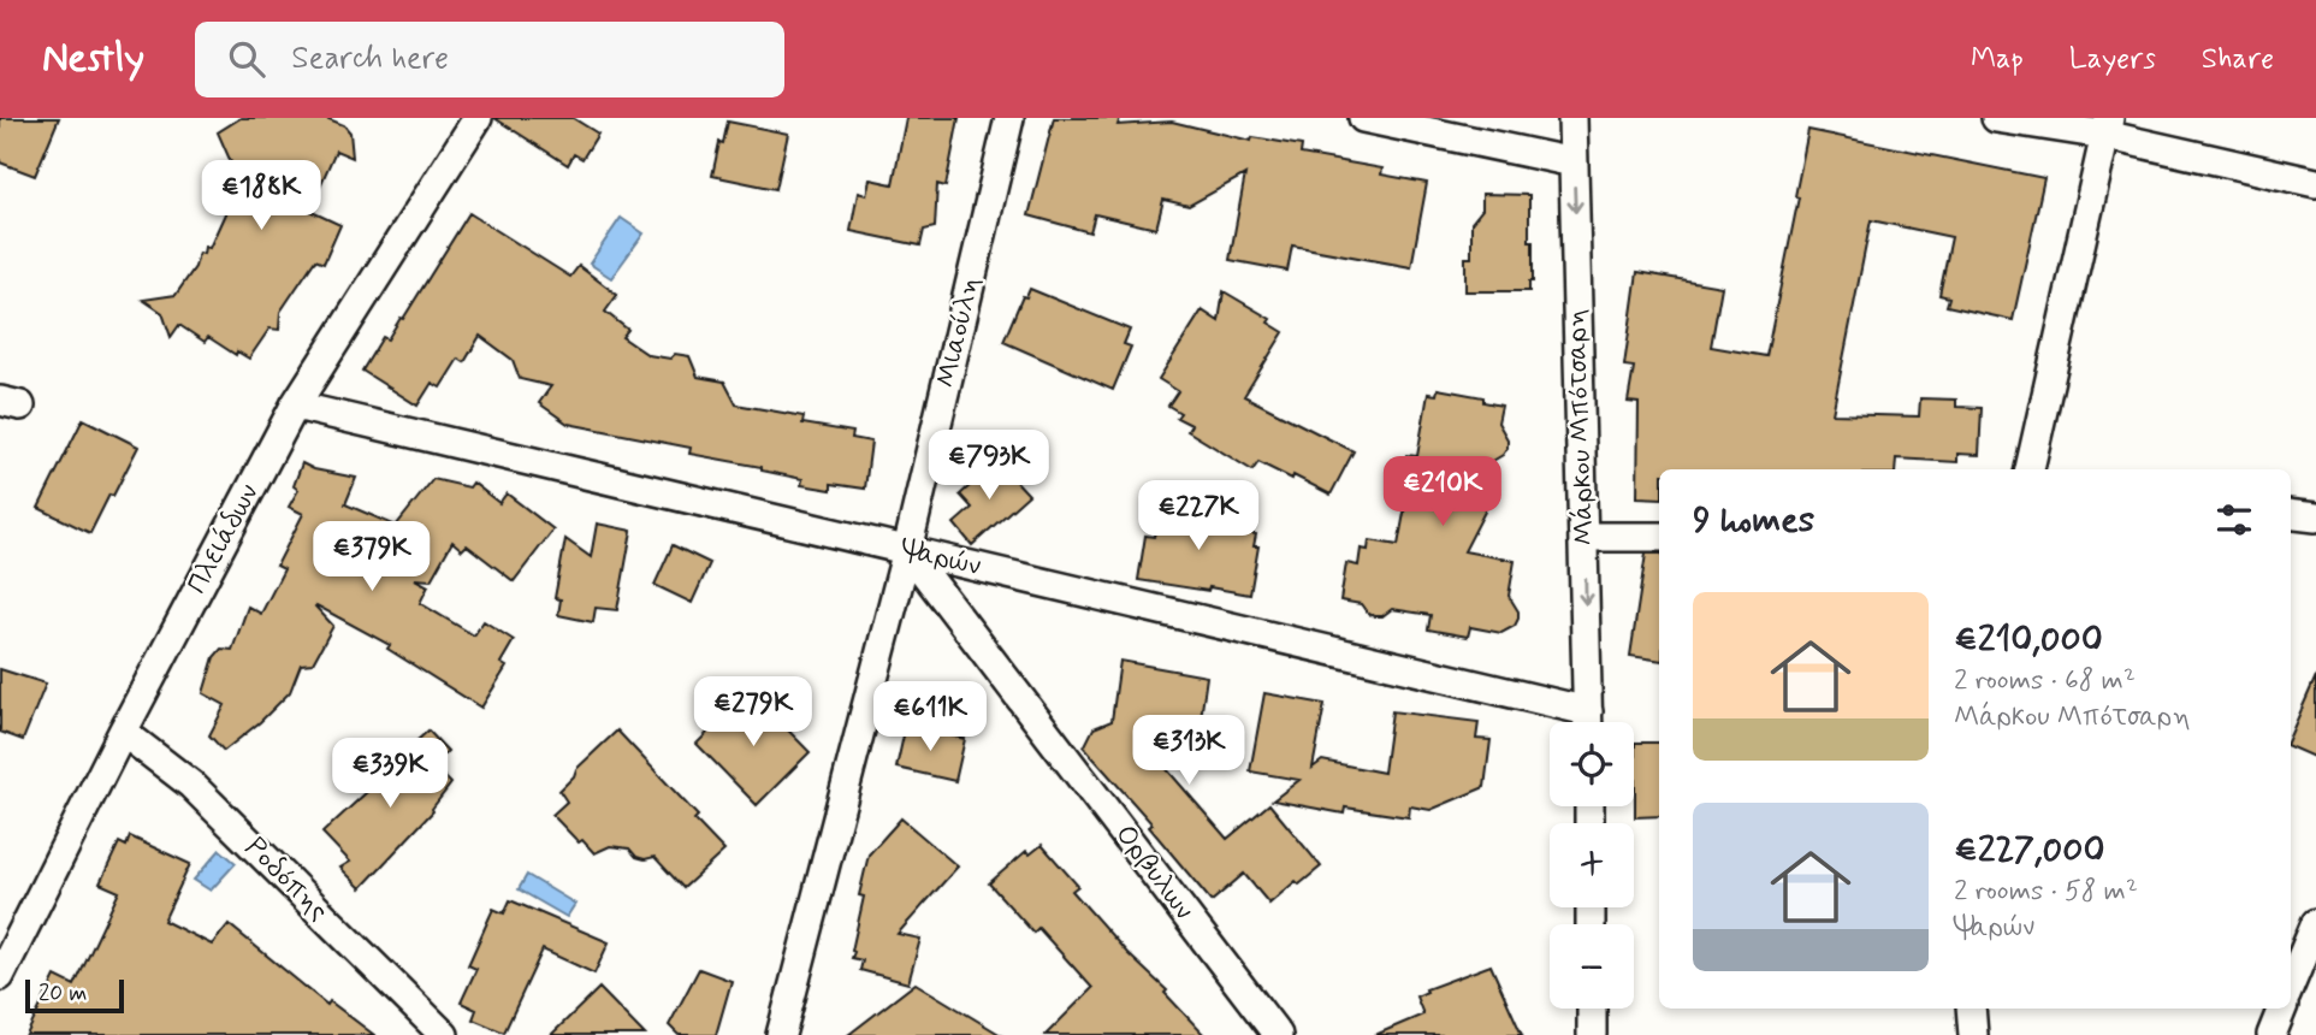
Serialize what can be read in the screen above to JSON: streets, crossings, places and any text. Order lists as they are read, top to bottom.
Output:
{
  "streets": {
    "street": [
      "Μιαούλη",
      "Μάρκου Μπότσαρη",
      "Πλειάδων",
      "Ψαρών",
      "Ορβυλων",
      "Ροδόπης"
    ]
  },
  "crossings": [
    ["Μιαούλη", "Ψαρών"],
    ["Μιαούλη", "Ορβυλων"],
    ["Πλειάδων", "Ψαρών"],
    ["Πλειάδων", "Ροδόπης"],
    ["Ψαρών", "Ορβυλων"]
  ],
  "one_way": ["Μάρκου Μπότσαρη"],
  "scale_bar": "20 m",
  "page": {
    "header": "Nestly",
    "search": "Search here",
    "nav": ["Map", "Layers", "Share"],
    "price": [
      "€188K",
      "€793K",
      "€210K",
      "€227K",
      "€379K",
      "€279K",
      "€611K",
      "€313K",
      "€339K"
    ],
    "heading": "9 homes",
    "list": [
      {
        "name": "€210,000",
        "note": "2 rooms · 68 m² · Μάρκου Μπότσαρη"
      },
      {
        "name": "€227,000",
        "note": "2 rooms · 58 m² · Ψαρών"
      }
    ],
    "map_buttons": ["+", "−"],
    "scale": "20 m"
  }
}
